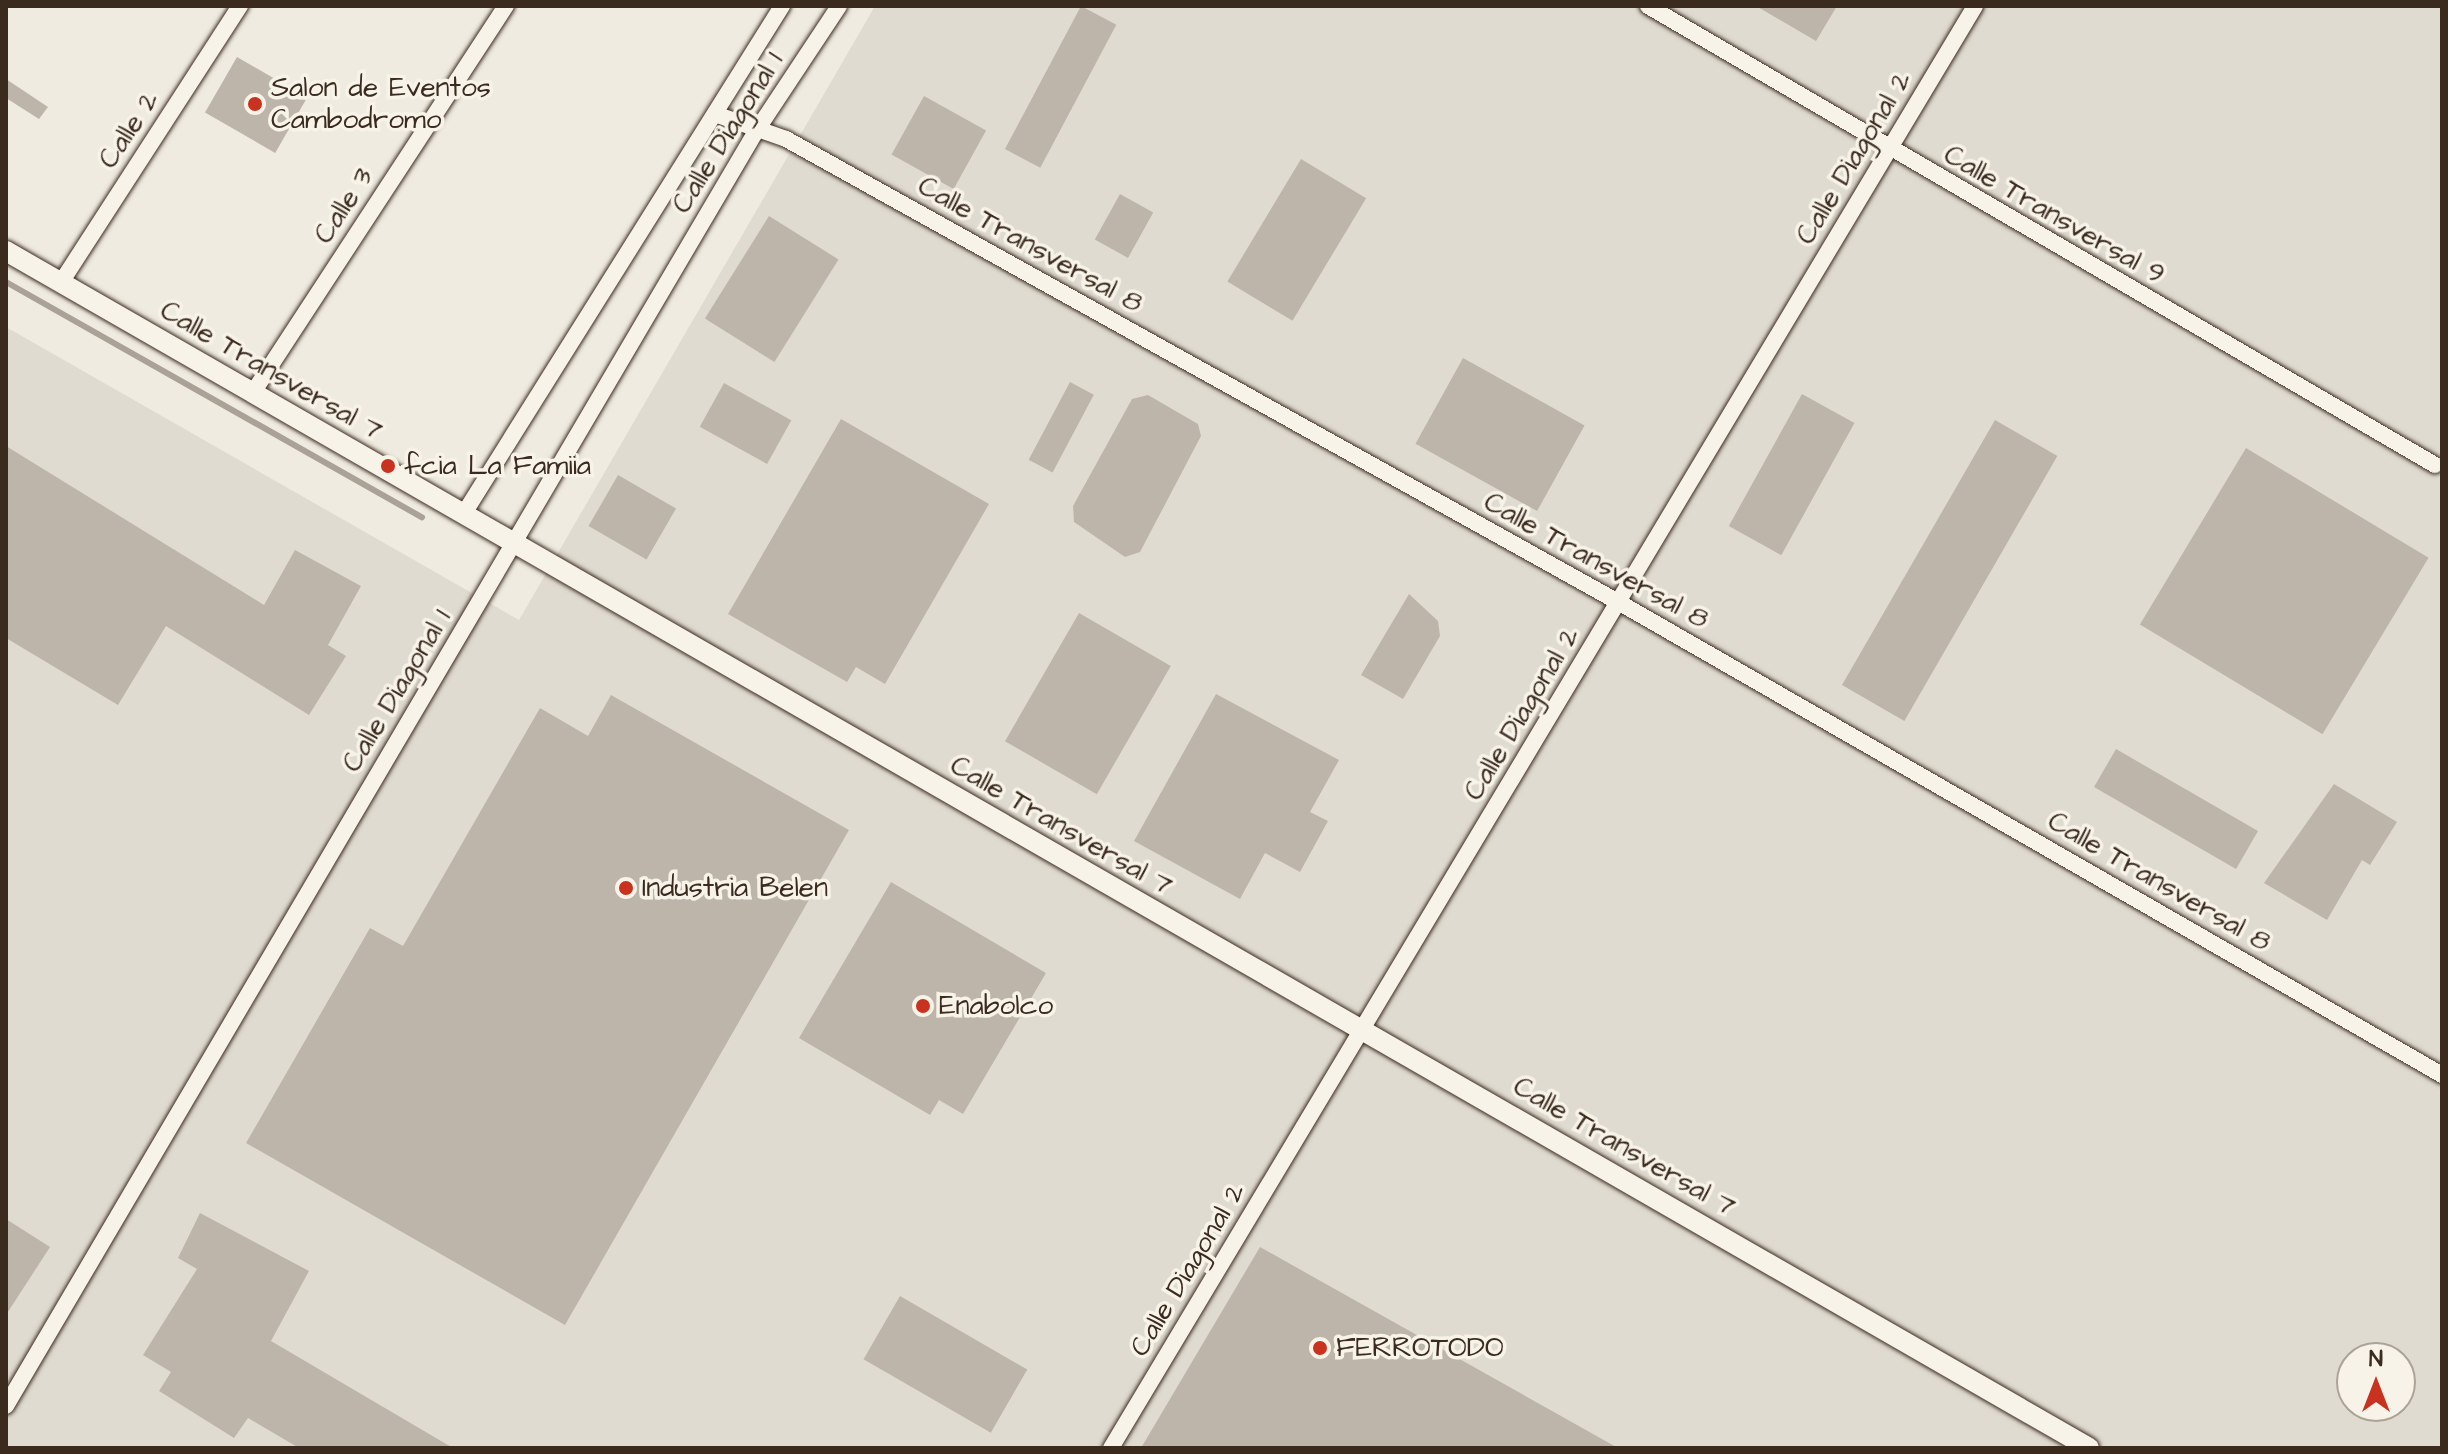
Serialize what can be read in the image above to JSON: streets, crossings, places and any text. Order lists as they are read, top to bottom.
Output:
{
  "streets": {
    "street": [
      "Calle 2",
      "Calle Diagonal 1",
      "Calle Diagonal 2",
      "Calle 3",
      "Calle Transversal 9",
      "Calle Transversal 8",
      "Calle Transversal 7"
    ]
  },
  "crossings": [
    ["Calle 2", "Calle Transversal 7"],
    ["Calle Diagonal 1", "Calle Transversal 8"],
    ["Calle Diagonal 1", "Calle Transversal 7"],
    ["Calle Diagonal 2", "Calle Transversal 9"],
    ["Calle Diagonal 2", "Calle Transversal 8"],
    ["Calle Diagonal 2", "Calle Transversal 7"],
    ["Calle 3", "Calle Transversal 7"]
  ],
  "places": [
    "Salon de Eventos Cambodromo",
    "fcia La Famiia",
    "Industria Belen",
    "Enabolco",
    "FERROTODO"
  ],
  "north": "top"
}
